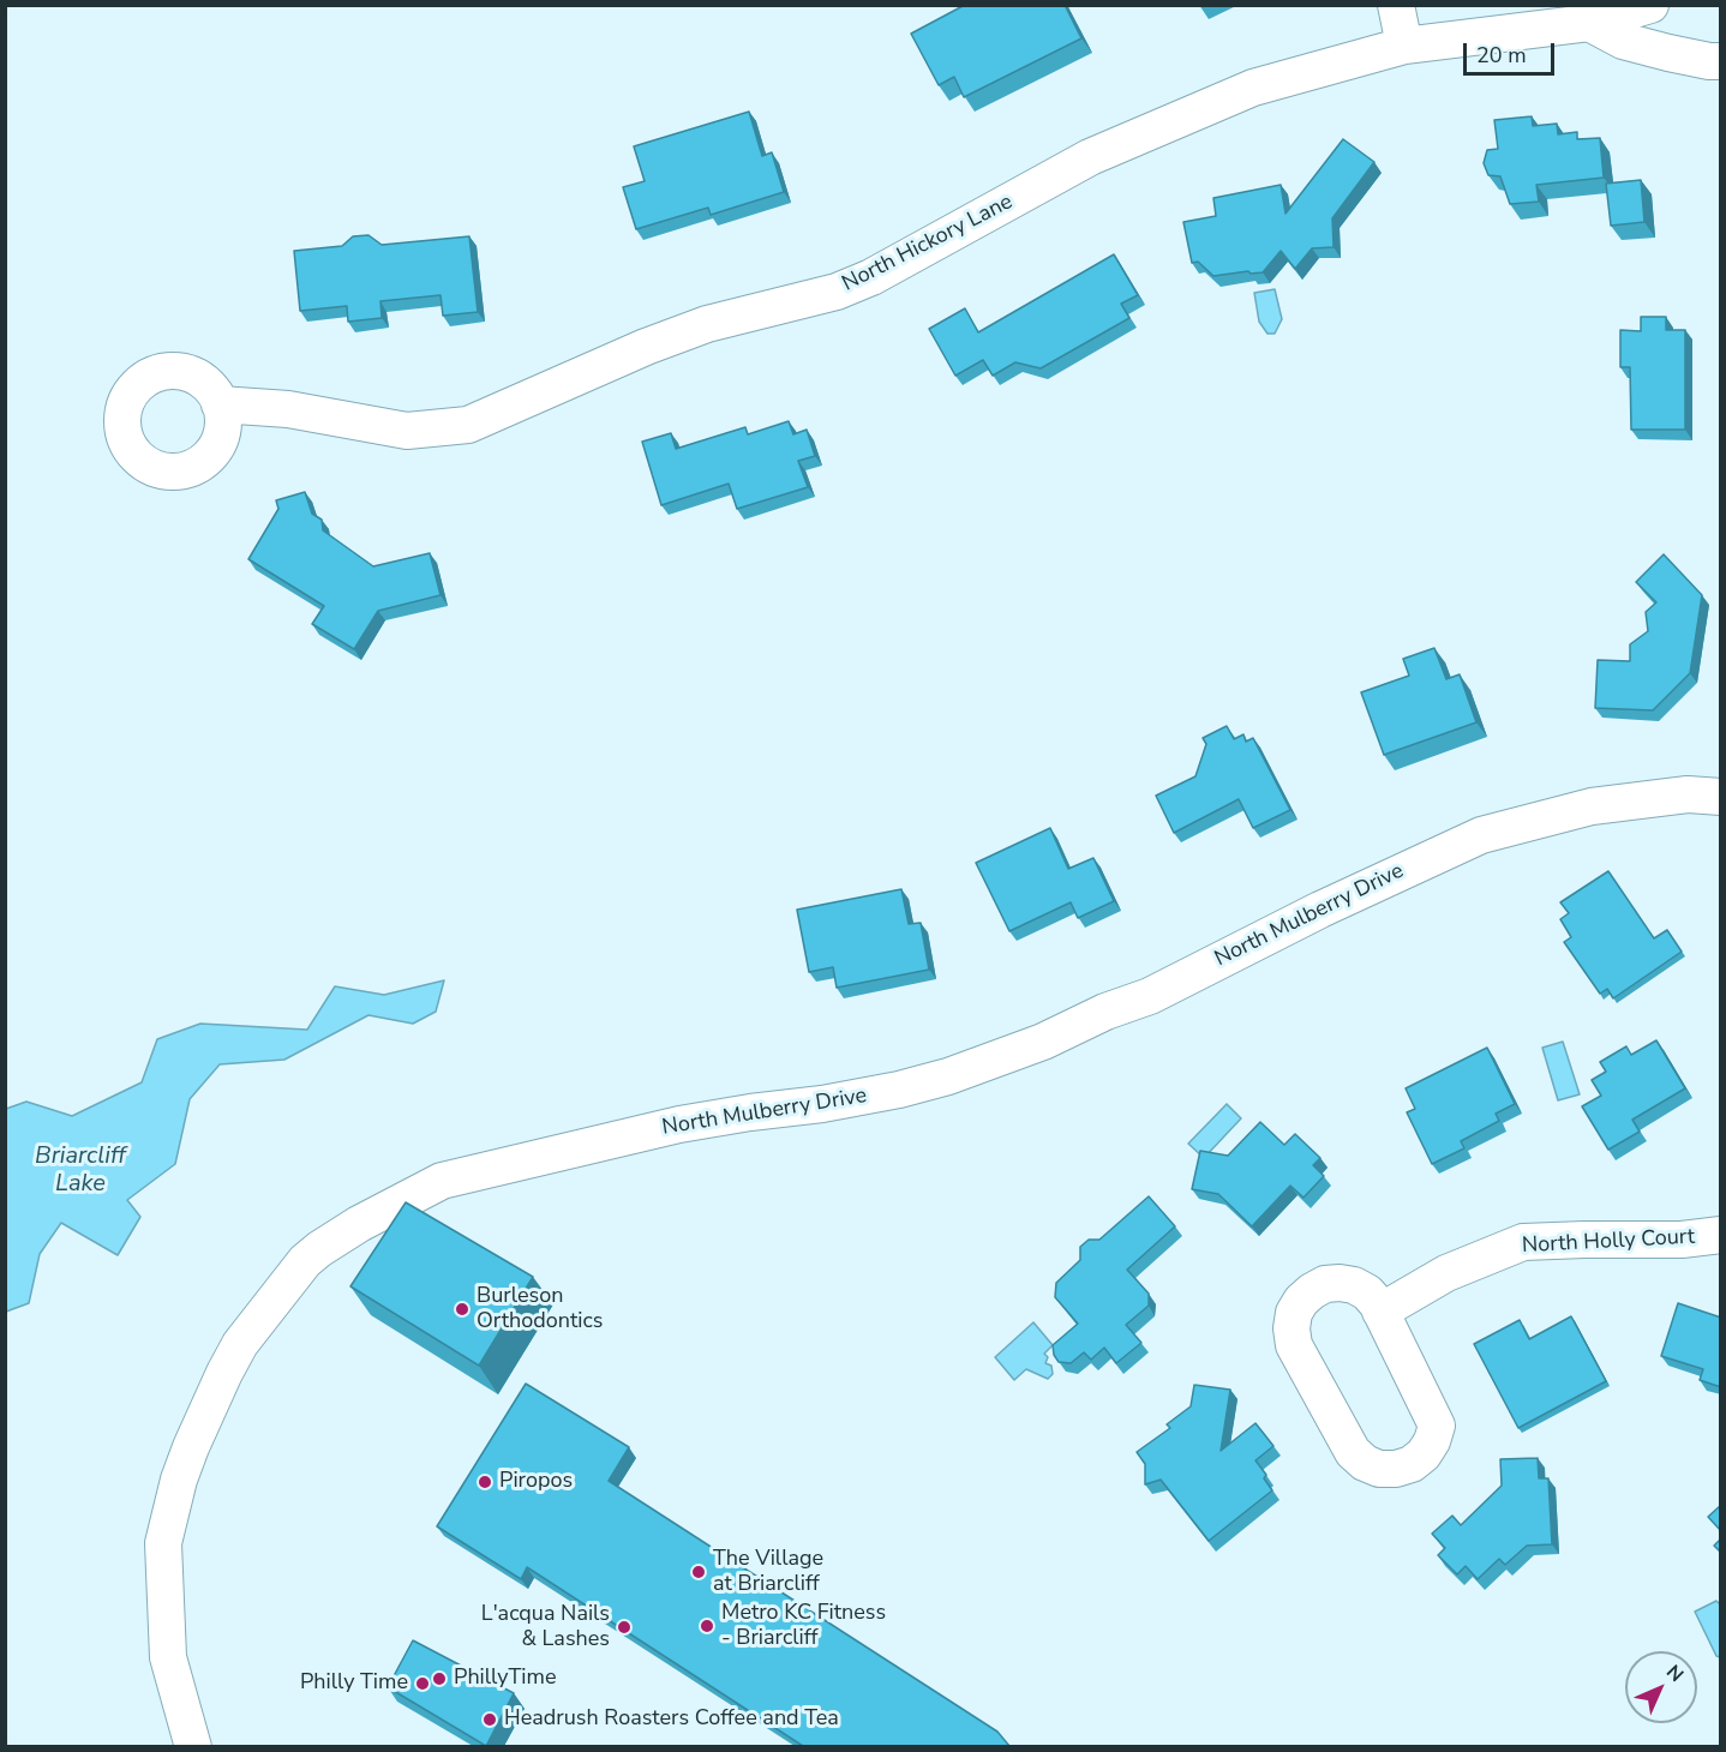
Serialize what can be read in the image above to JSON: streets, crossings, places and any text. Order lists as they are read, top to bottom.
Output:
{
  "streets": {
    "street": ["North Hickory Lane", "North Mulberry Drive", "North Holly Court"]
  },
  "water": ["Briarcliff Lake"],
  "places": [
    "Burleson Orthodontics",
    "Piropos",
    "The Village at Briarcliff",
    "Metro KC Fitness - Briarcliff",
    "L'acqua Nails & Lashes",
    "PhillyTime",
    "Philly Time",
    "Headrush Roasters Coffee and Tea"
  ],
  "scale_bar": "20 m",
  "north": "top right"
}
